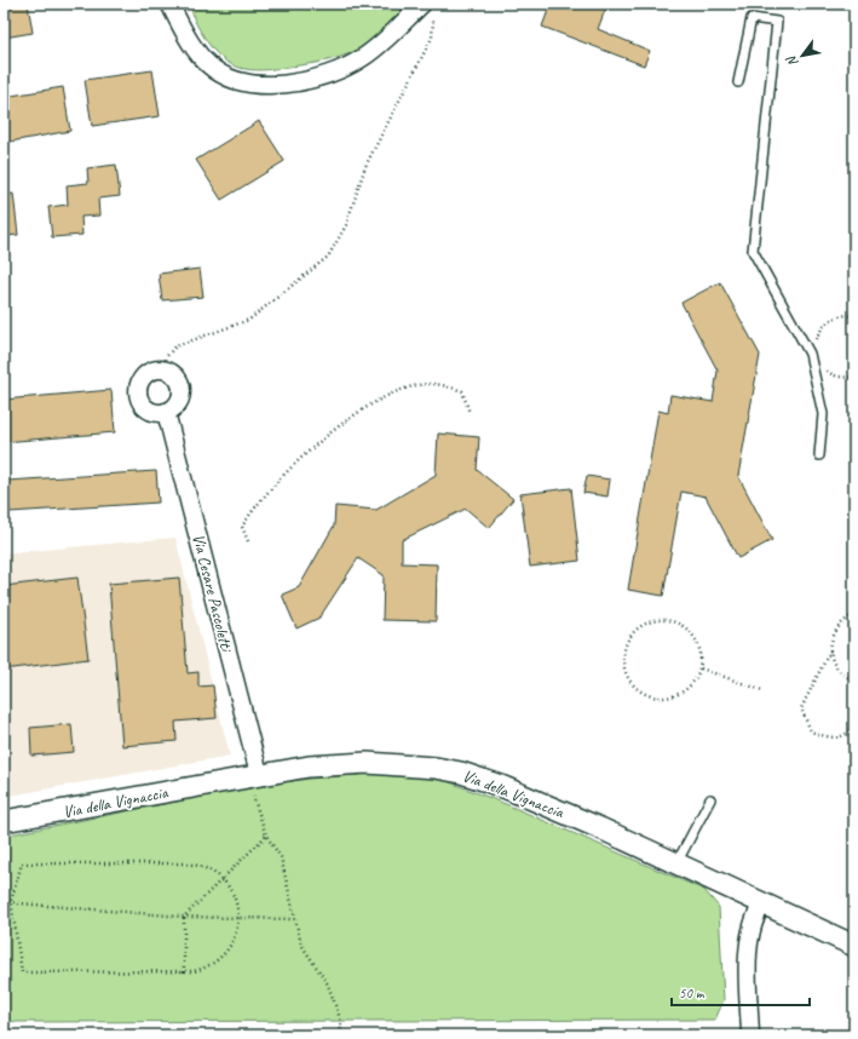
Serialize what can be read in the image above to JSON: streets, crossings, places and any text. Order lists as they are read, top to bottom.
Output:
{
  "streets": {
    "street": ["Via Cesare Pascoletti", "Via della Vignaccia"]
  },
  "crossings": [
    ["Via Cesare Pascoletti", "Via della Vignaccia"]
  ],
  "scale_bar": "50 m",
  "north": "bottom left"
}
